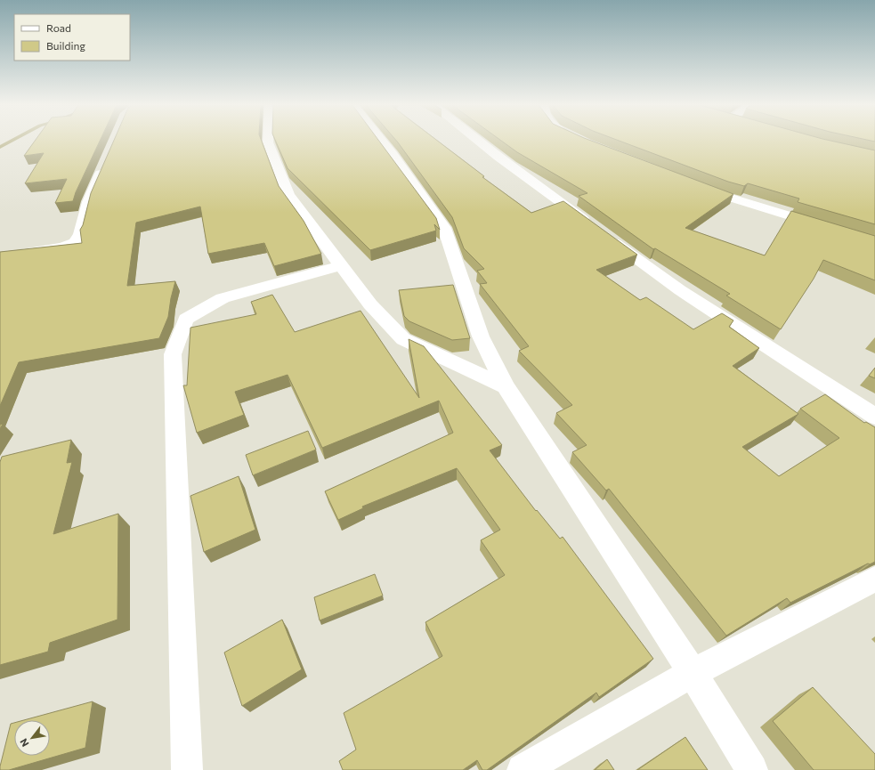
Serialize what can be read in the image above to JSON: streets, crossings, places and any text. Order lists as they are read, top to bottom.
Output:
{
  "legend": ["Road", "Building"],
  "north": "bottom left"
}
